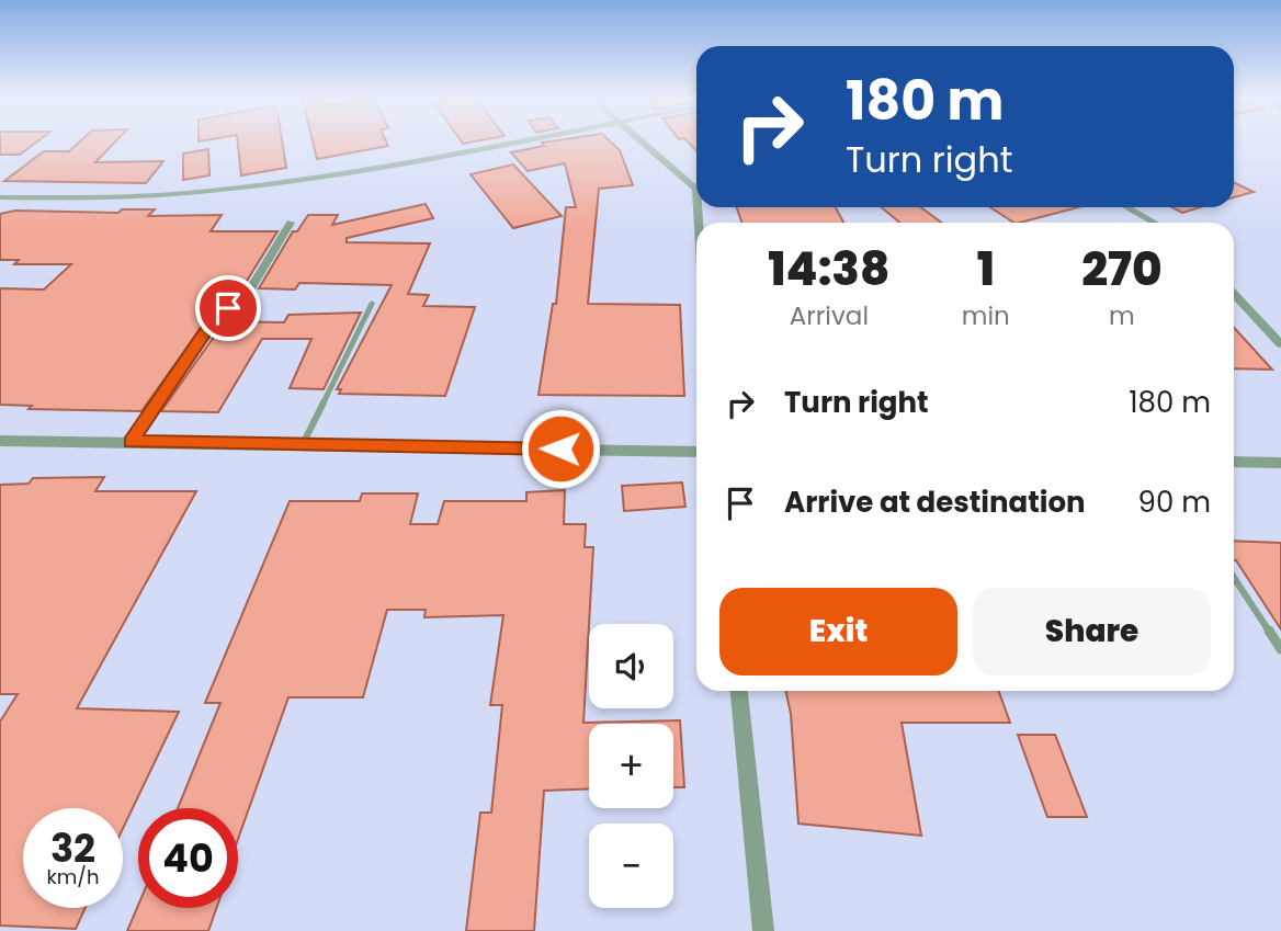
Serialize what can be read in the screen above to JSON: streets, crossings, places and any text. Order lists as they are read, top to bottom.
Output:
{
  "page": {
    "turn": ["180 m", "Turn right"],
    "eta": [
      "14:38",
      "Arrival",
      "1",
      "min",
      "270",
      "m"
    ],
    "list": [
      {
        "name": "Turn right",
        "value": "180 m"
      },
      {
        "name": "Arrive at destination",
        "value": "90 m"
      }
    ],
    "buttons": ["Exit", "Share"],
    "map_buttons": ["+", "−"],
    "speed": "32 km/h",
    "limit": "40"
  }
}
